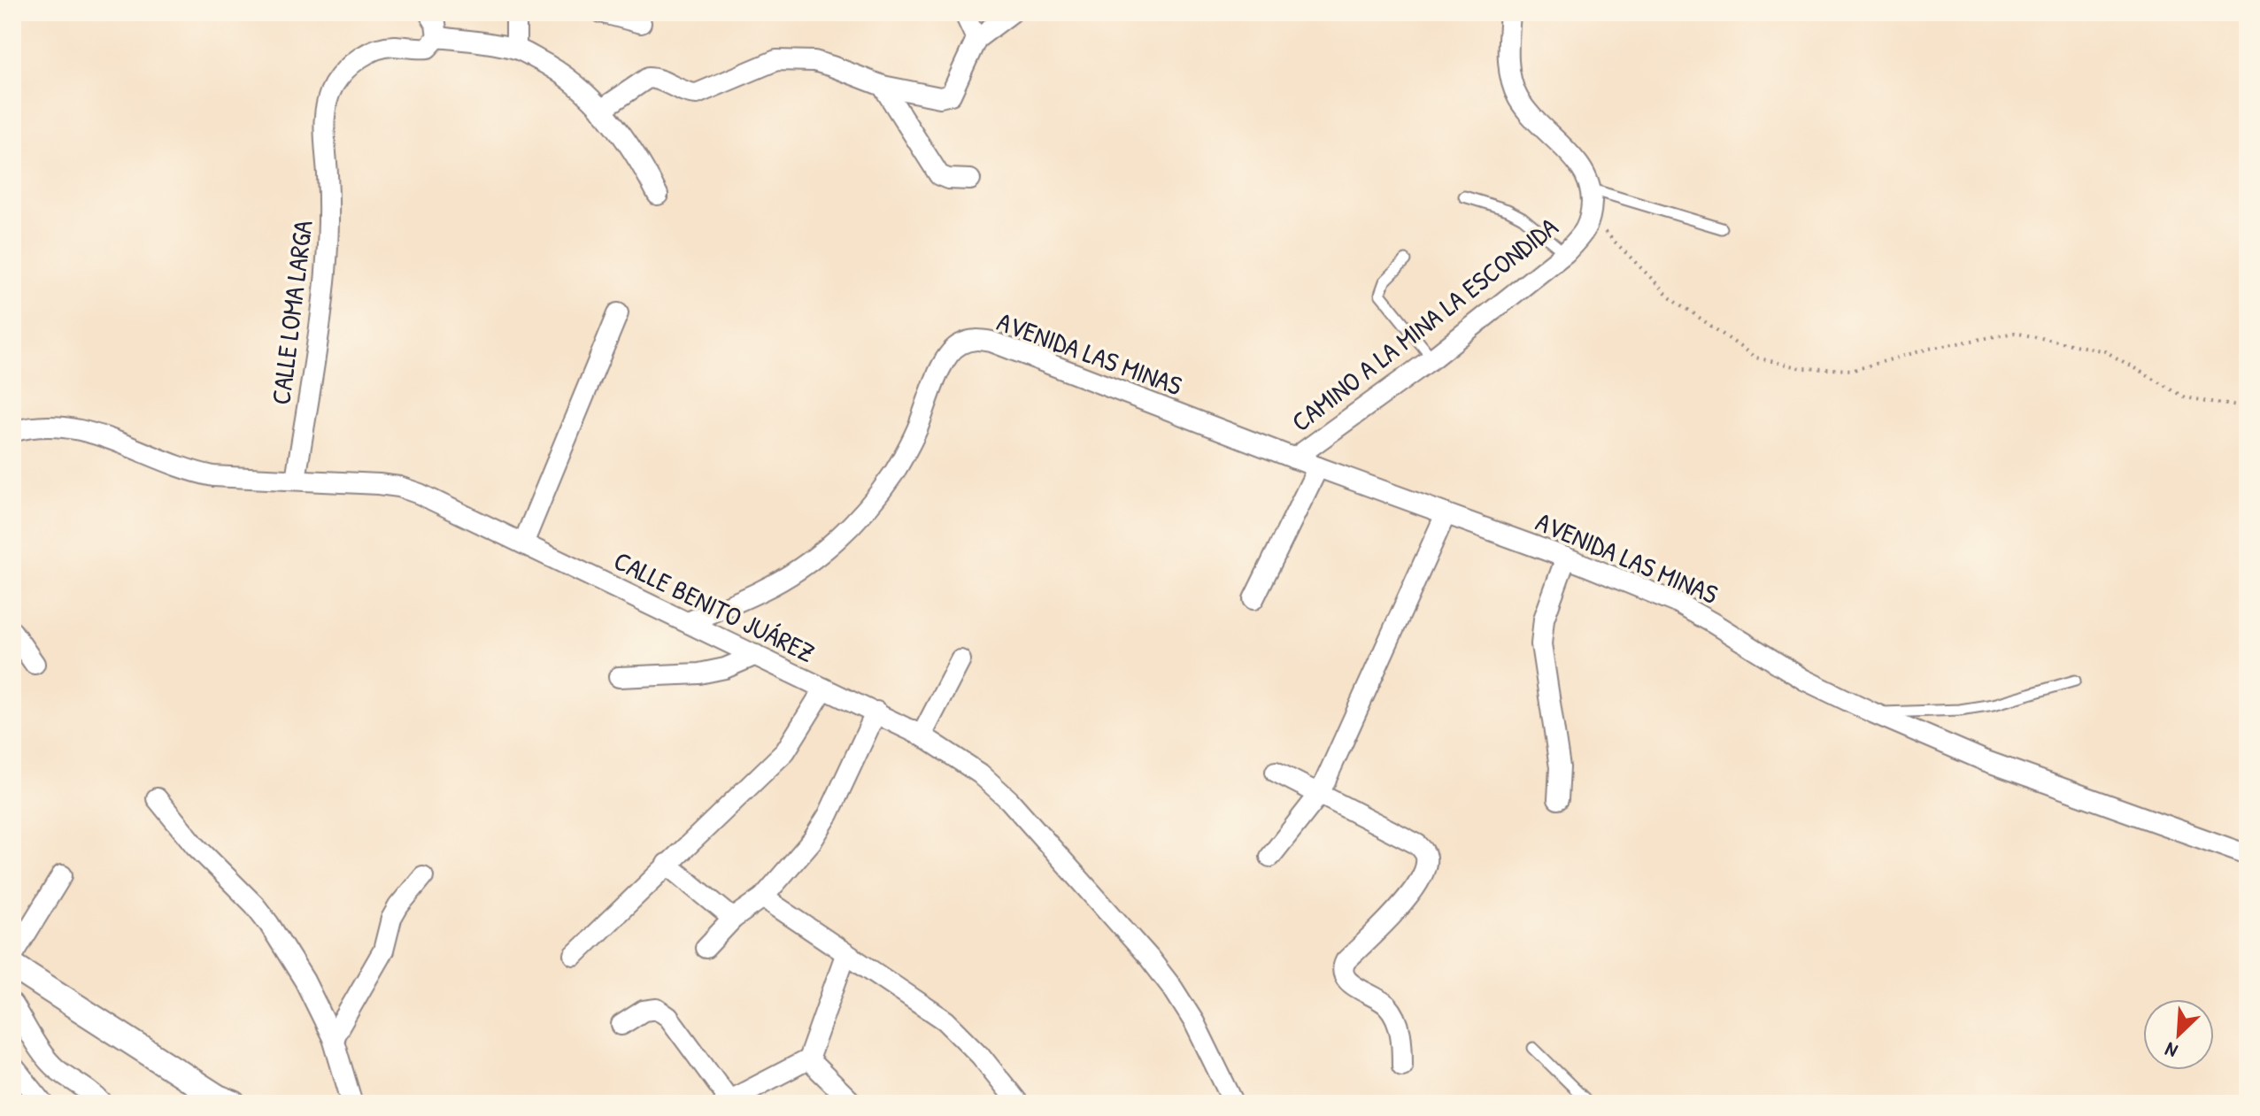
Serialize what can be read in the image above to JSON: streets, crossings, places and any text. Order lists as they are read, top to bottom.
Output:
{
  "streets": {
    "street": [
      "CALLE LOMA LARGA",
      "CAMINO A LA MINA LA ESCONDIDA",
      "AVENIDA LAS MINAS",
      "CALLE BENITO JUÁREZ"
    ]
  },
  "crossings": [
    ["CALLE LOMA LARGA", "CALLE BENITO JUÁREZ"],
    ["CAMINO A LA MINA LA ESCONDIDA", "AVENIDA LAS MINAS"],
    ["AVENIDA LAS MINAS", "CALLE BENITO JUÁREZ"]
  ],
  "north": "bottom left"
}
